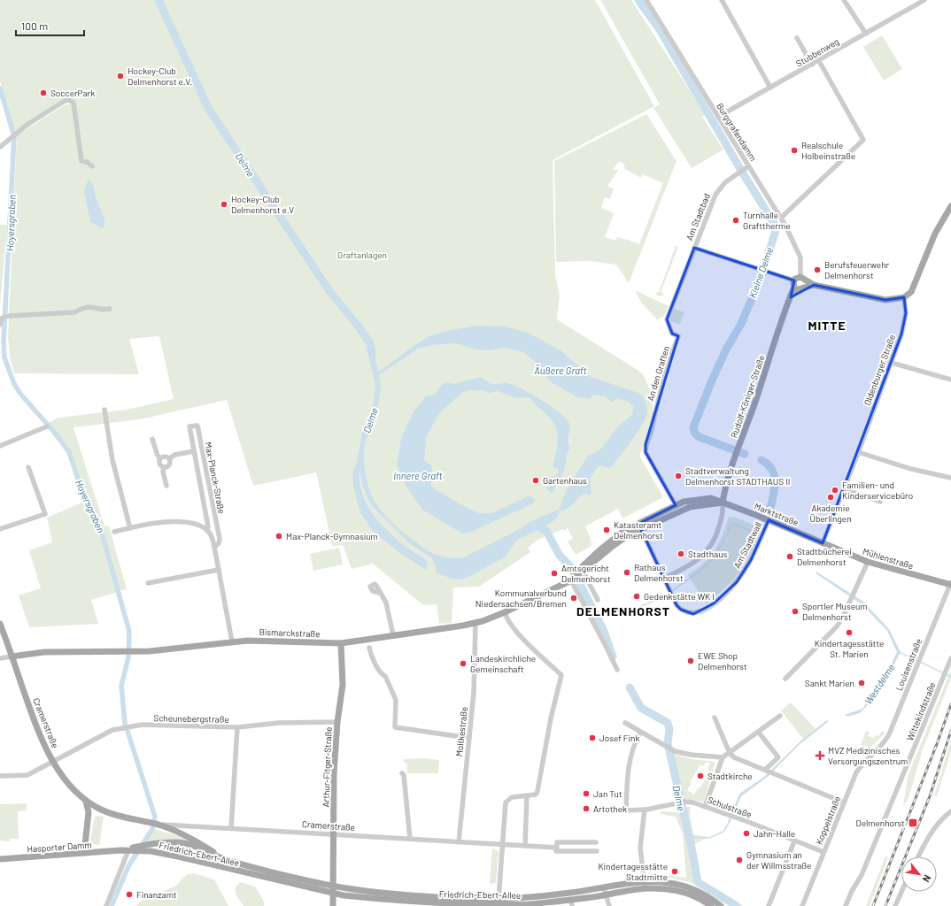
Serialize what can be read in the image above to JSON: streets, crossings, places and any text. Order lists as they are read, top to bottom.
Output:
{
  "streets": {
    "main road": [
      "Rudolf-Königer-Straße",
      "Marktstraße",
      "Mühlenstraße",
      "Bismarckstraße",
      "Cramerstraße",
      "Arthur-Fitger-Straße",
      "Hasporter Damm",
      "Friedrich-Ebert-Allee"
    ],
    "street": [
      "Stubbenweg",
      "Burggrafendamm",
      "Am Stadtbad",
      "Oldenburger Straße",
      "An den Graften",
      "Max-Planck-Straße",
      "Am Stadtwall",
      "Louisenstraße",
      "Wittekindstraße",
      "Scheunebergstraße",
      "Moltkestraße",
      "Schulstraße",
      "Koppelstraße"
    ]
  },
  "crossings": [
    ["Stubbenweg", "Burggrafendamm"],
    ["Burggrafendamm", "Am Stadtbad"],
    ["Burggrafendamm", "Rudolf-Königer-Straße"],
    ["Am Stadtbad", "An den Graften"],
    ["Am Stadtbad", "Rudolf-Königer-Straße"],
    ["Oldenburger Straße", "Marktstraße"],
    ["Oldenburger Straße", "Mühlenstraße"],
    ["An den Graften", "Marktstraße"],
    ["Rudolf-Königer-Straße", "Marktstraße"],
    ["Marktstraße", "Am Stadtwall"],
    ["Marktstraße", "Mühlenstraße"],
    ["Marktstraße", "Bismarckstraße"],
    ["Am Stadtwall", "Bismarckstraße"],
    ["Mühlenstraße", "Louisenstraße"],
    ["Bismarckstraße", "Cramerstraße"],
    ["Bismarckstraße", "Moltkestraße"],
    ["Bismarckstraße", "Arthur-Fitger-Straße"],
    ["Louisenstraße", "Koppelstraße"],
    ["Scheunebergstraße", "Cramerstraße"],
    ["Scheunebergstraße", "Arthur-Fitger-Straße"],
    ["Cramerstraße", "Moltkestraße"],
    ["Cramerstraße", "Arthur-Fitger-Straße"],
    ["Arthur-Fitger-Straße", "Friedrich-Ebert-Allee"],
    ["Schulstraße", "Koppelstraße"],
    ["Hasporter Damm", "Friedrich-Ebert-Allee"]
  ],
  "districts": ["MITTE", "DELMENHORST"],
  "water": [
    "Delme",
    "Hoyersgraben",
    "Kleine Delme",
    "Äußere Graft",
    "Innere Graft",
    "Westdelme"
  ],
  "parks": ["Graftanlagen"],
  "places": {
    "other": [
      "Hockey-Club Delmenhorst e.V.",
      "SoccerPark",
      "Realschule Holbeinstraße",
      "Hockey-Club Delmenhorst e.V",
      "Turnhalle Grafttherme",
      "Berufsfeuerwehr Delmenhorst",
      "Stadtverwaltung Delmenhorst STADTHAUS II",
      "Gartenhaus",
      "Familien- und Kinderservicebüro",
      "Akademie Überlingen",
      "Katasteramt Delmenhorst",
      "Max-Planck-Gymnasium",
      "Stadthaus",
      "Stadtbücherei Delmenhorst",
      "Rathaus Delmenhorst",
      "Amtsgericht Delmenhorst",
      "Gedenkstätte WK I",
      "Kommunalverbund Niedersachsen/Bremen",
      "Sportler Museum Delmenhorst",
      "Kindertagesstätte St. Marien",
      "EWE Shop Delmenhorst",
      "Landeskirchliche Gemeinschaft",
      "Sankt Marien",
      "Josef Fink",
      "Stadtkirche",
      "Jan Tut",
      "Artothek",
      "Jahn-Halle",
      "Gymnasium an der Willmsstraße",
      "Kindertagesstätte Stadtmitte",
      "Finanzamt"
    ],
    "health": ["MVZ Medizinisches Versorgungszentrum"],
    "transit": ["Delmenhorst"]
  },
  "scale_bar": "100 m",
  "north": "bottom right"
}
